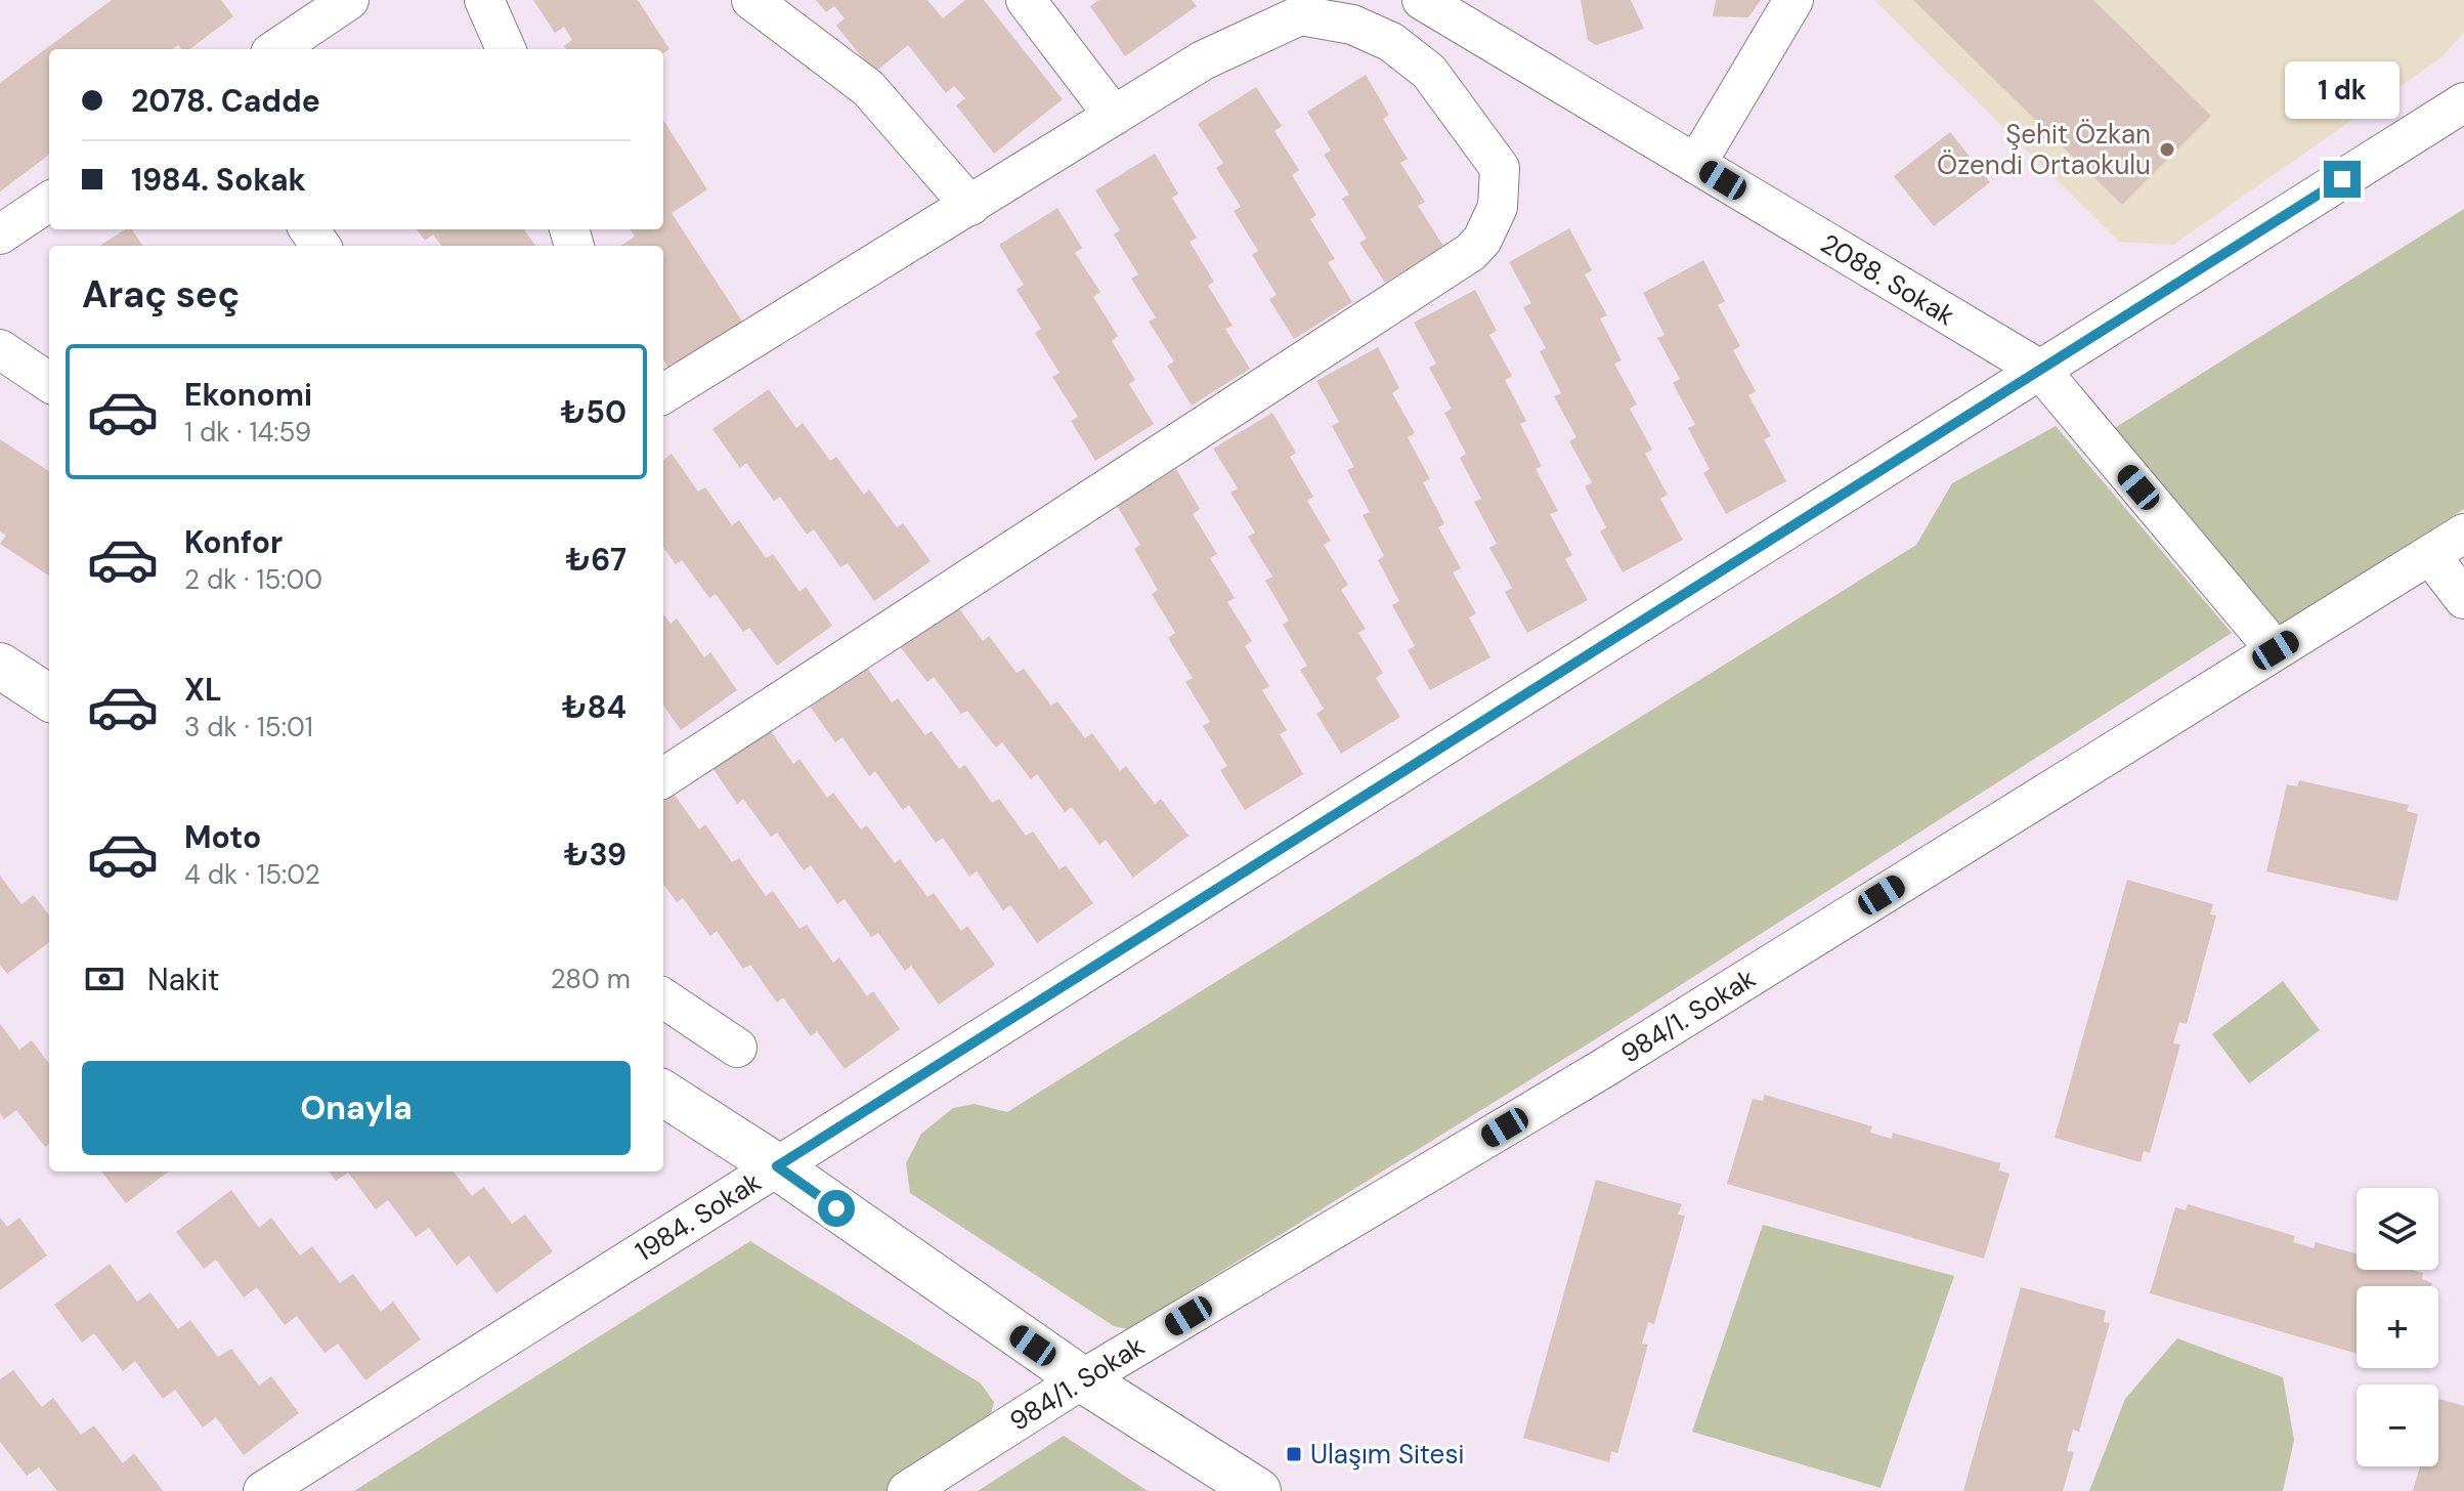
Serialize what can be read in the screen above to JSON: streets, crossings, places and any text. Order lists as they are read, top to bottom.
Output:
{
  "streets": {
    "street": ["2088. Sokak", "984/1. Sokak", "1984. Sokak"]
  },
  "crossings": [
    ["2088. Sokak", "984/1. Sokak"],
    ["2088. Sokak", "1984. Sokak"]
  ],
  "places": {
    "other": ["Şehit Özkan Özendi Ortaokulu"],
    "transit": ["Ulaşım Sitesi"]
  },
  "page": {
    "banner": ["2078. Cadde", "1984. Sokak"],
    "bubble": "1 dk",
    "heading": "Araç seç",
    "list": [
      {
        "name": "Ekonomi",
        "note": "1 dk · 14:59",
        "value": "₺50"
      },
      {
        "name": "Konfor",
        "note": "2 dk · 15:00",
        "value": "₺67"
      },
      {
        "name": "XL",
        "note": "3 dk · 15:01",
        "value": "₺84"
      },
      {
        "name": "Moto",
        "note": "4 dk · 15:02",
        "value": "₺39"
      }
    ],
    "pay": ["Nakit", "280 m"],
    "buttons": "Onayla",
    "map_buttons": ["+", "−"]
  }
}
